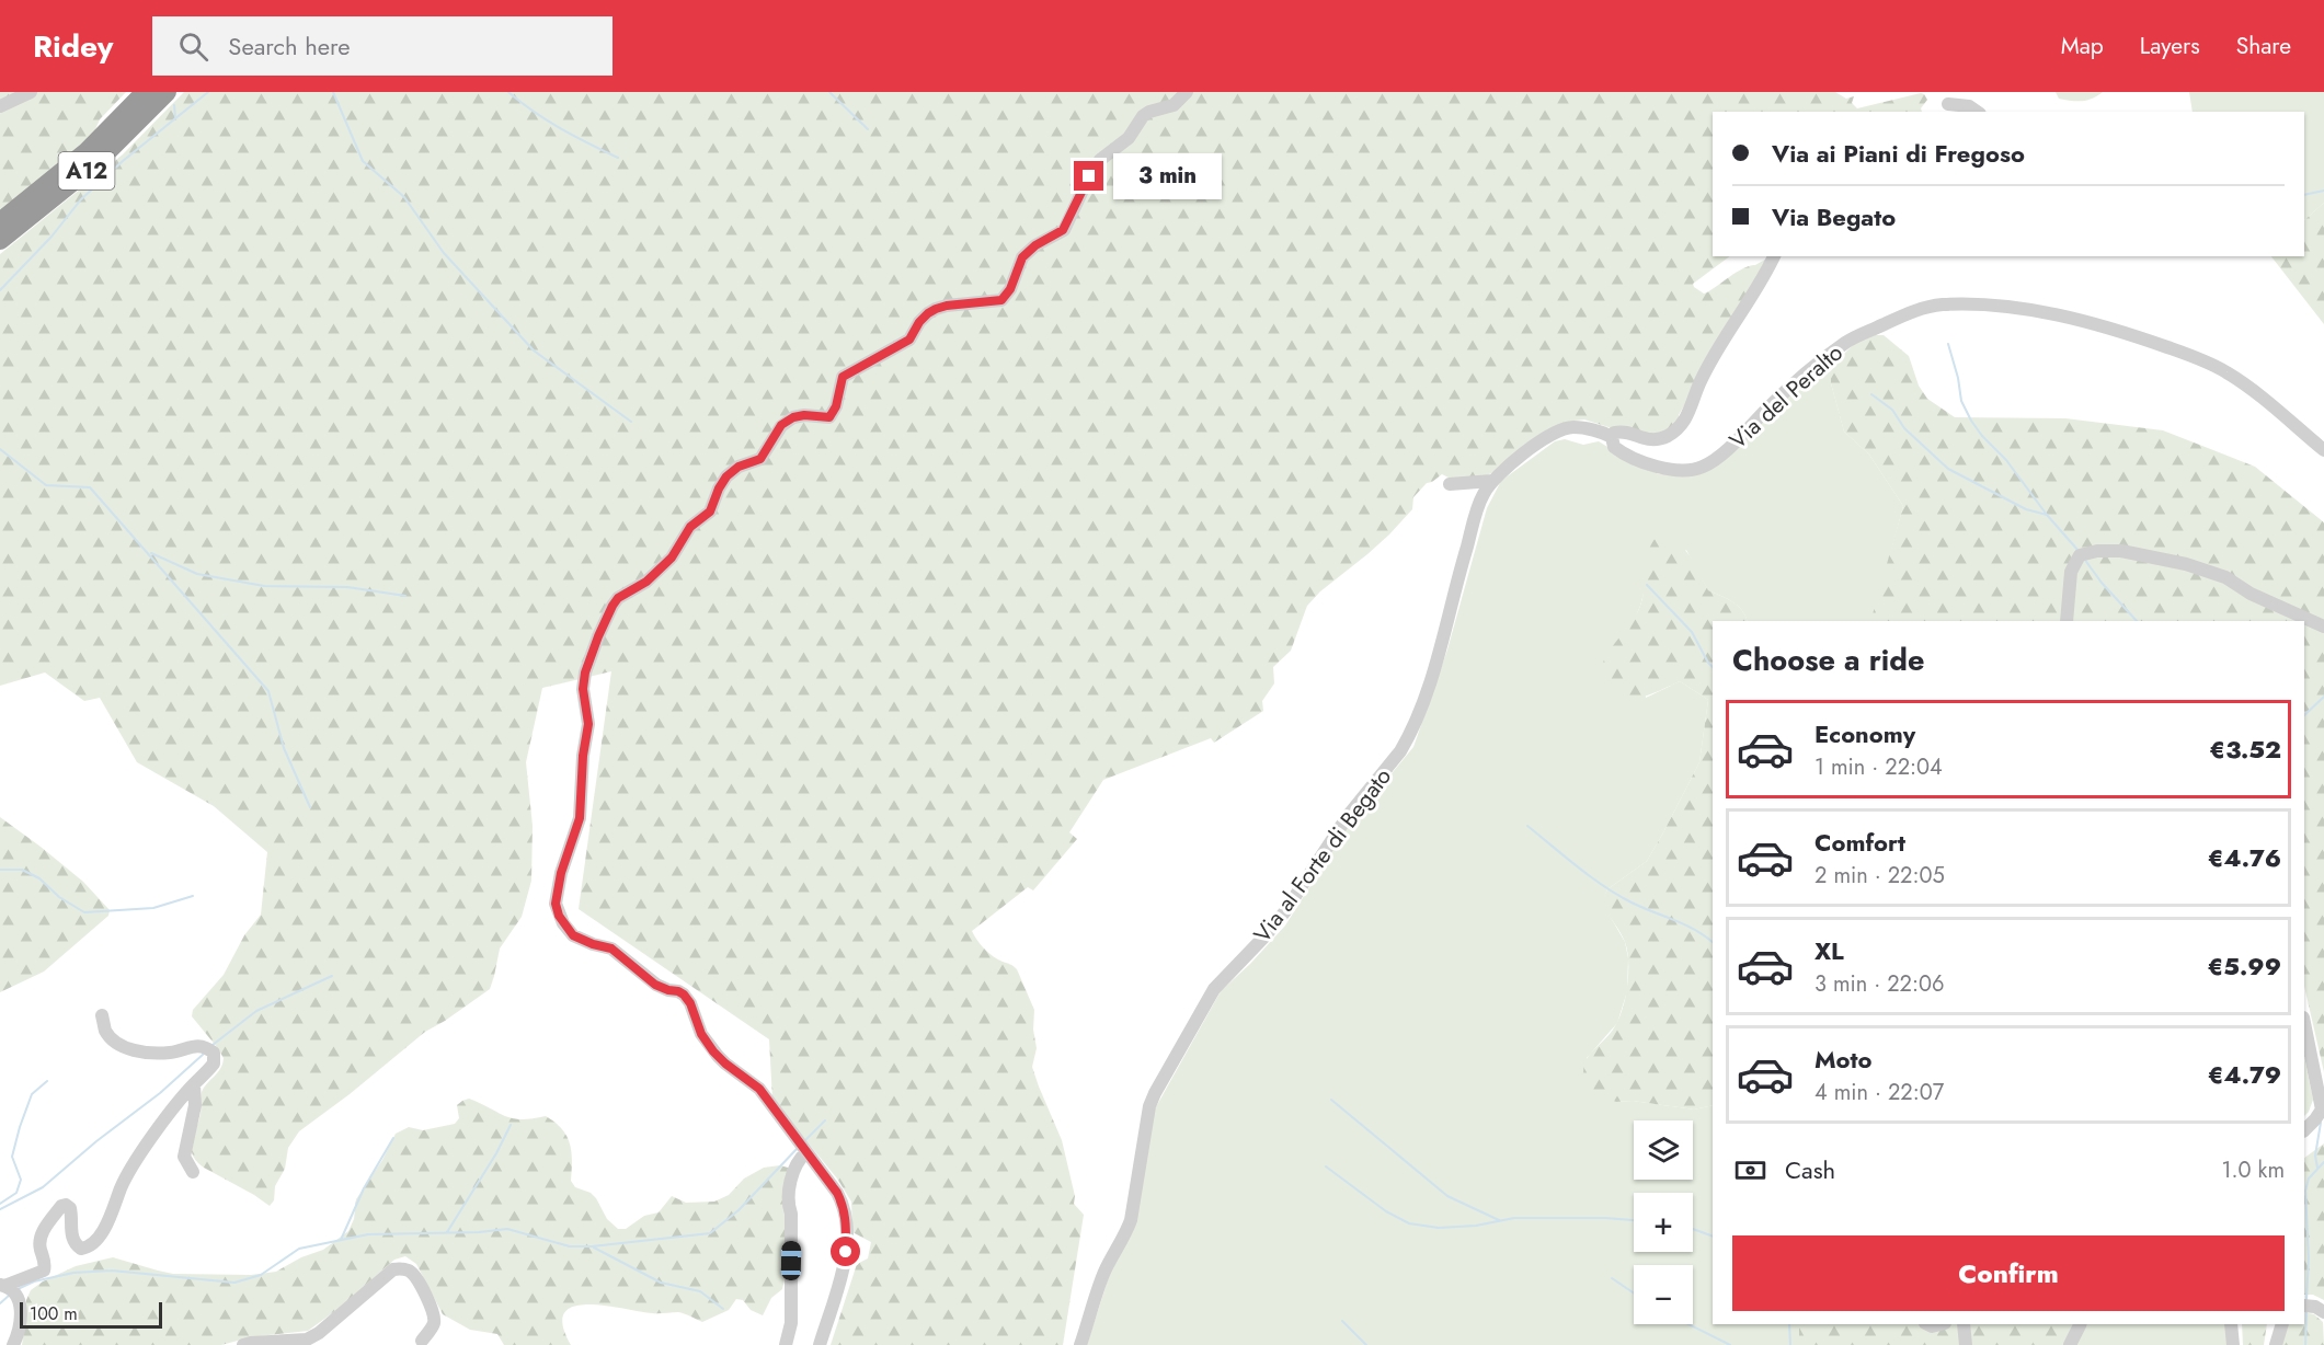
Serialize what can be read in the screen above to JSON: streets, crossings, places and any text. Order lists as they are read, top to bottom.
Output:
{
  "streets": {
    "highway": ["A12"],
    "street": ["Via del Peralto", "Via al Forte di Begato"]
  },
  "crossings": [
    ["Via del Peralto", "Via al Forte di Begato"]
  ],
  "scale_bar": "100 m",
  "page": {
    "header": "Ridey",
    "search": "Search here",
    "nav": ["Map", "Layers", "Share"],
    "banner": ["Via ai Piani di Fregoso", "Via Begato"],
    "bubble": "3 min",
    "heading": "Choose a ride",
    "list": [
      {
        "name": "Economy",
        "note": "1 min · 22:04",
        "value": "€3.52"
      },
      {
        "name": "Comfort",
        "note": "2 min · 22:05",
        "value": "€4.76"
      },
      {
        "name": "XL",
        "note": "3 min · 22:06",
        "value": "€5.99"
      },
      {
        "name": "Moto",
        "note": "4 min · 22:07",
        "value": "€4.79"
      }
    ],
    "map_buttons": ["+", "−"],
    "pay": ["Cash", "1.0 km"],
    "buttons": "Confirm",
    "scale": "100 m"
  }
}
